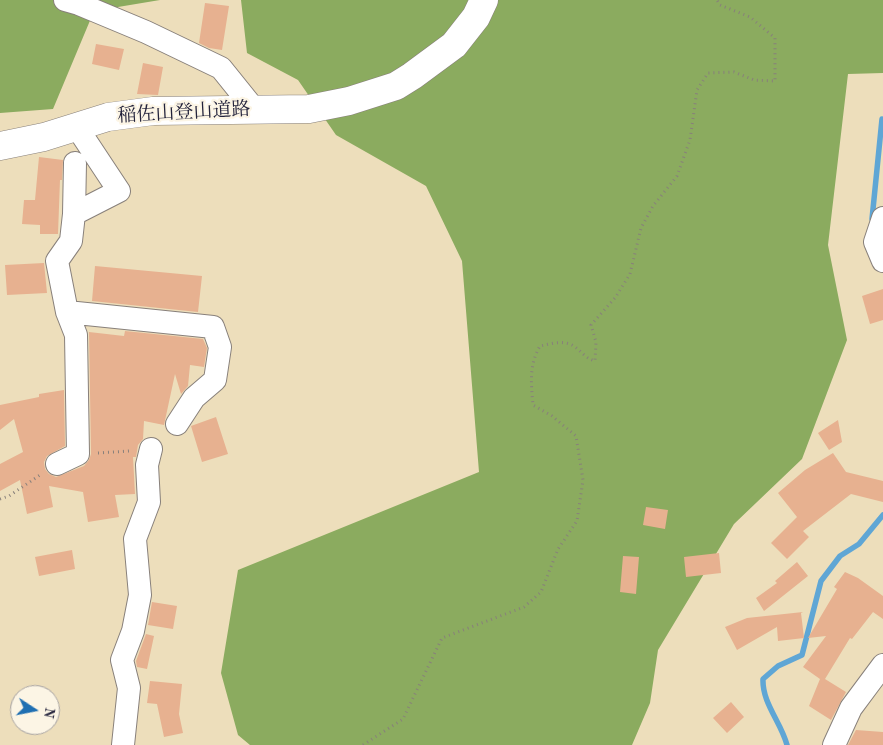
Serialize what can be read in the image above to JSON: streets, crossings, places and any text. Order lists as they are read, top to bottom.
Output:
{
  "streets": {
    "street": ["稲佐山登山道路"]
  },
  "north": "right"
}
